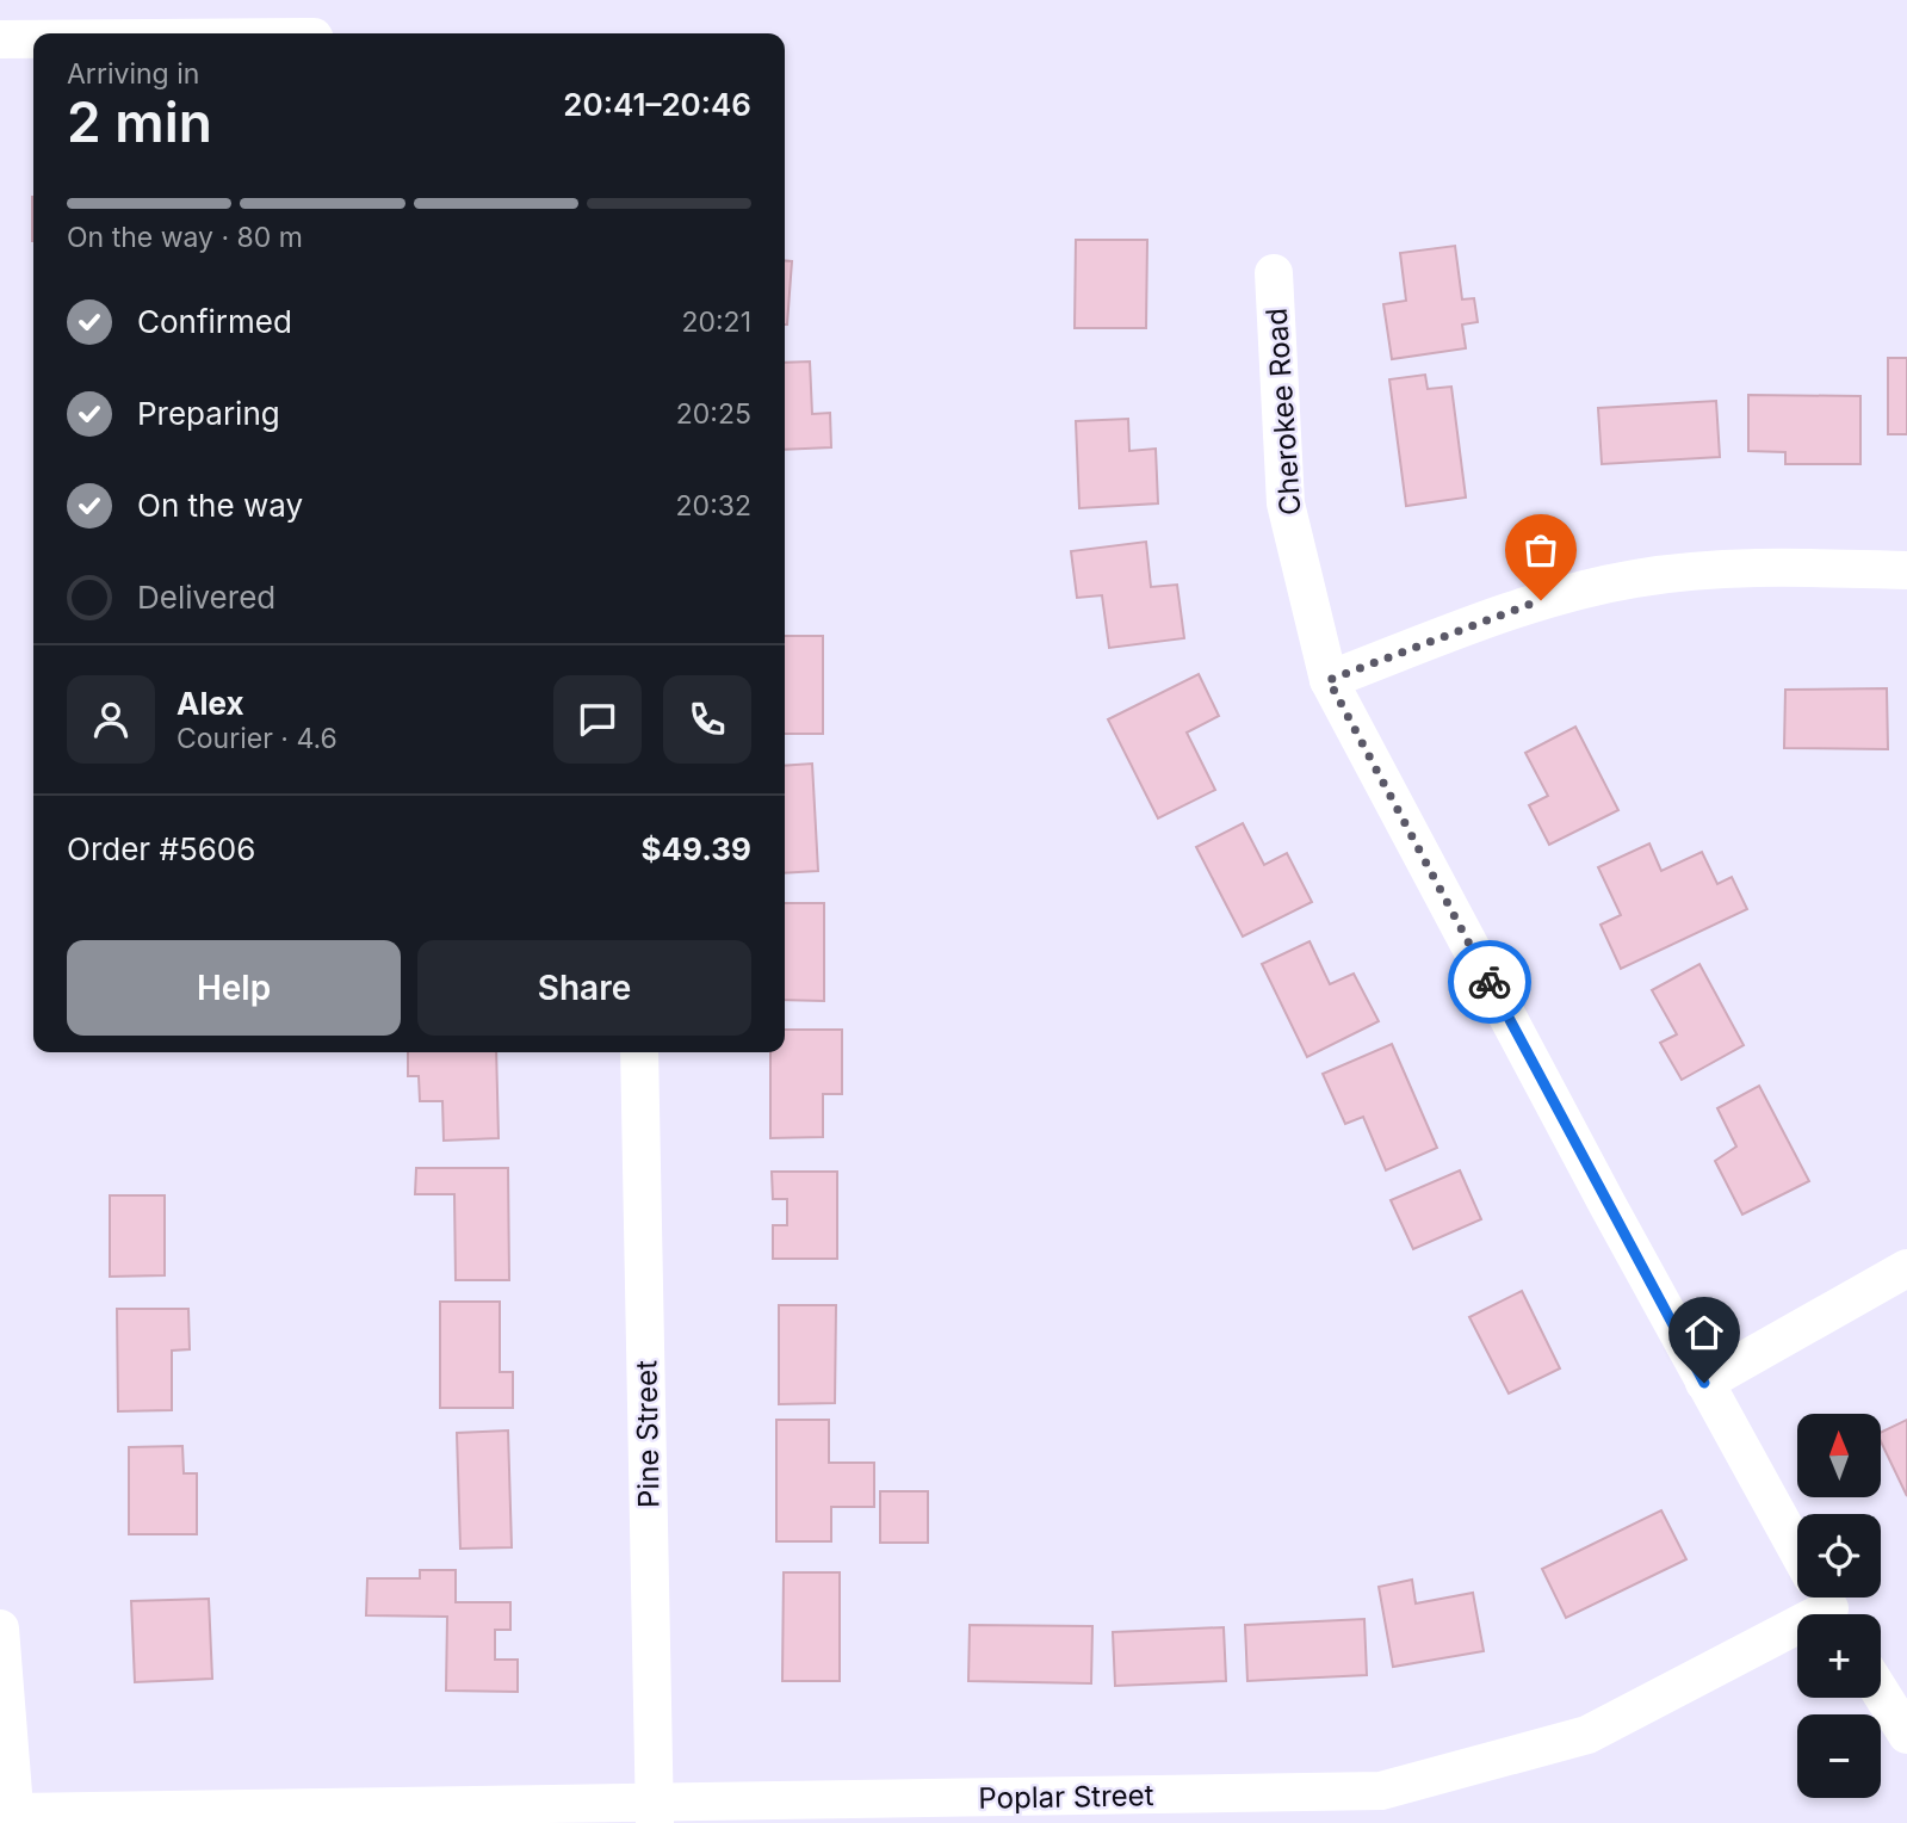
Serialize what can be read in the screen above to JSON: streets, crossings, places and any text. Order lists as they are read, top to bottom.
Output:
{
  "streets": {
    "street": ["Cherokee Road", "Pine Street", "Poplar Street"]
  },
  "crossings": [
    ["Cherokee Road", "Poplar Street"],
    ["Pine Street", "Poplar Street"]
  ],
  "north": "top",
  "page": {
    "heading": ["2 min", "Arriving in", "20:41–20:46"],
    "panel": [
      "Alex",
      "Courier · 4.6",
      "Order #5606",
      "$49.39"
    ],
    "bar": "On the way · 80 m",
    "list": [
      ["Confirmed", "20:21"],
      ["Preparing", "20:25"],
      ["On the way", "20:32"],
      "Delivered"
    ],
    "buttons": ["Help", "Share"],
    "map_buttons": ["+", "−"]
  }
}
